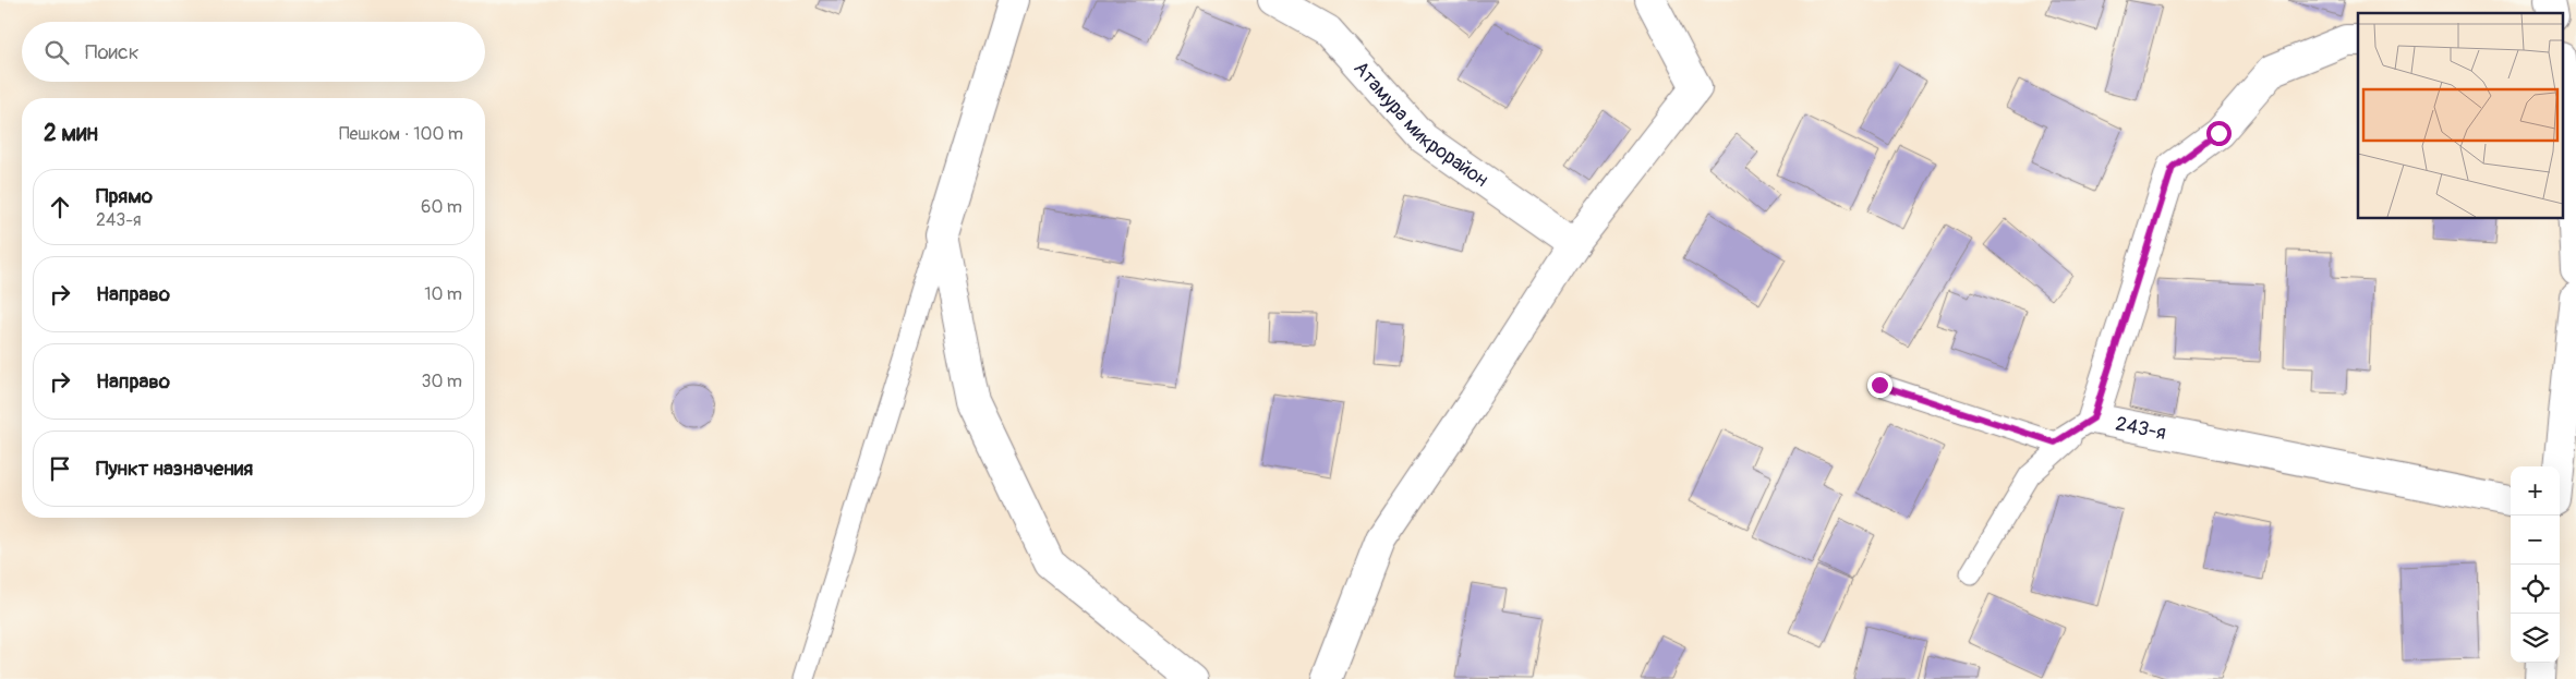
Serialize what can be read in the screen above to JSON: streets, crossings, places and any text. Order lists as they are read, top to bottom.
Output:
{
  "streets": {
    "street": ["Атамура микрорайон", "243-я"]
  },
  "page": {
    "search": "Поиск",
    "heading": ["2 мин", "Пешком · 100 m"],
    "list": [
      ["Прямо", "243-я", "60 m"],
      ["Направо", "10 m"],
      ["Направо", "30 m"],
      "Пункт назначения"
    ],
    "map_buttons": ["+", "−"]
  }
}
